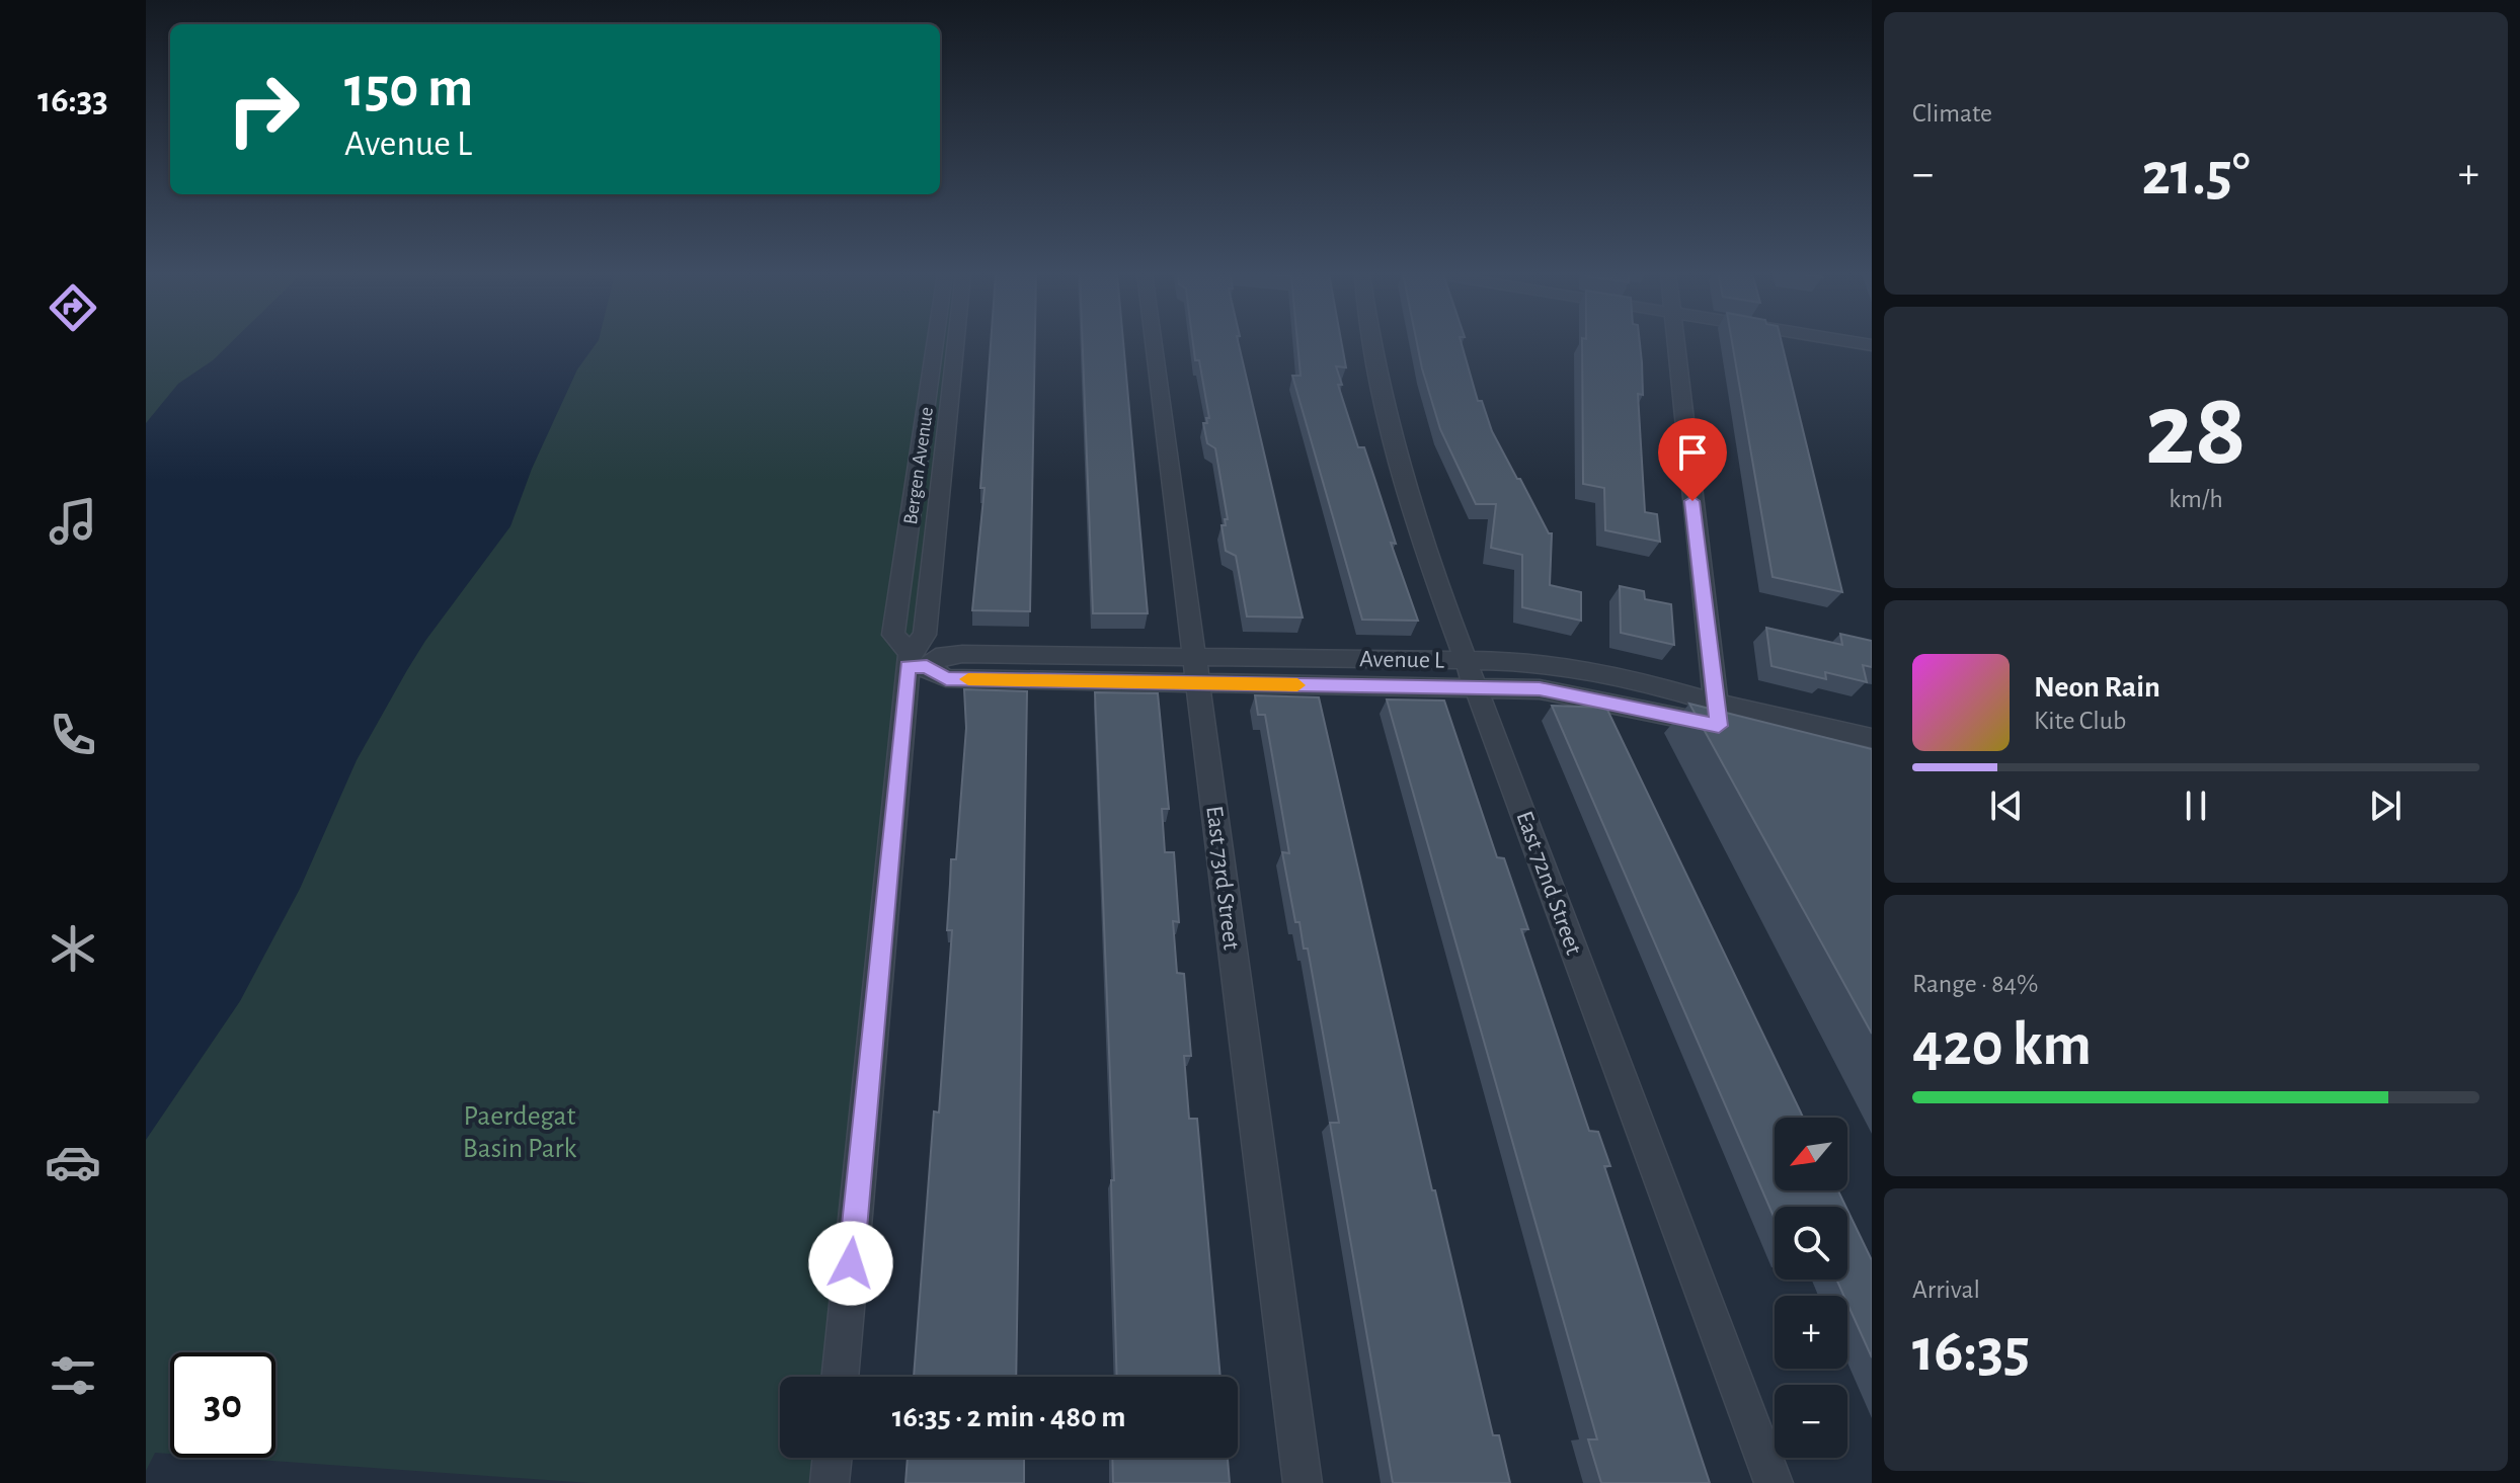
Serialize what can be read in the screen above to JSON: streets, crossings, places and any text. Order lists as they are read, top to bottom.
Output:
{
  "streets": {
    "street": [
      "Bergen Avenue",
      "Avenue L",
      "East 73rd Street",
      "East 72nd Street"
    ]
  },
  "crossings": [
    ["Bergen Avenue", "Avenue L"],
    ["Avenue L", "East 73rd Street"],
    ["Avenue L", "East 72nd Street"]
  ],
  "parks": ["Paerdegat Basin Park"],
  "north": "bottom left",
  "page": {
    "tabs": "16:33",
    "tile": [
      "Climate",
      ["28", "km/h"],
      ["Range · 84%", "420 km"],
      ["Arrival", "16:35"]
    ],
    "turn": ["150 m", "Avenue L"],
    "heat": ["−", "21.5°", "+"],
    "song": ["Neon Rain", "Kite Club"],
    "map_buttons": ["+", "−"],
    "limit": "30",
    "trip": "16:35 · 2 min · 480 m"
  }
}
